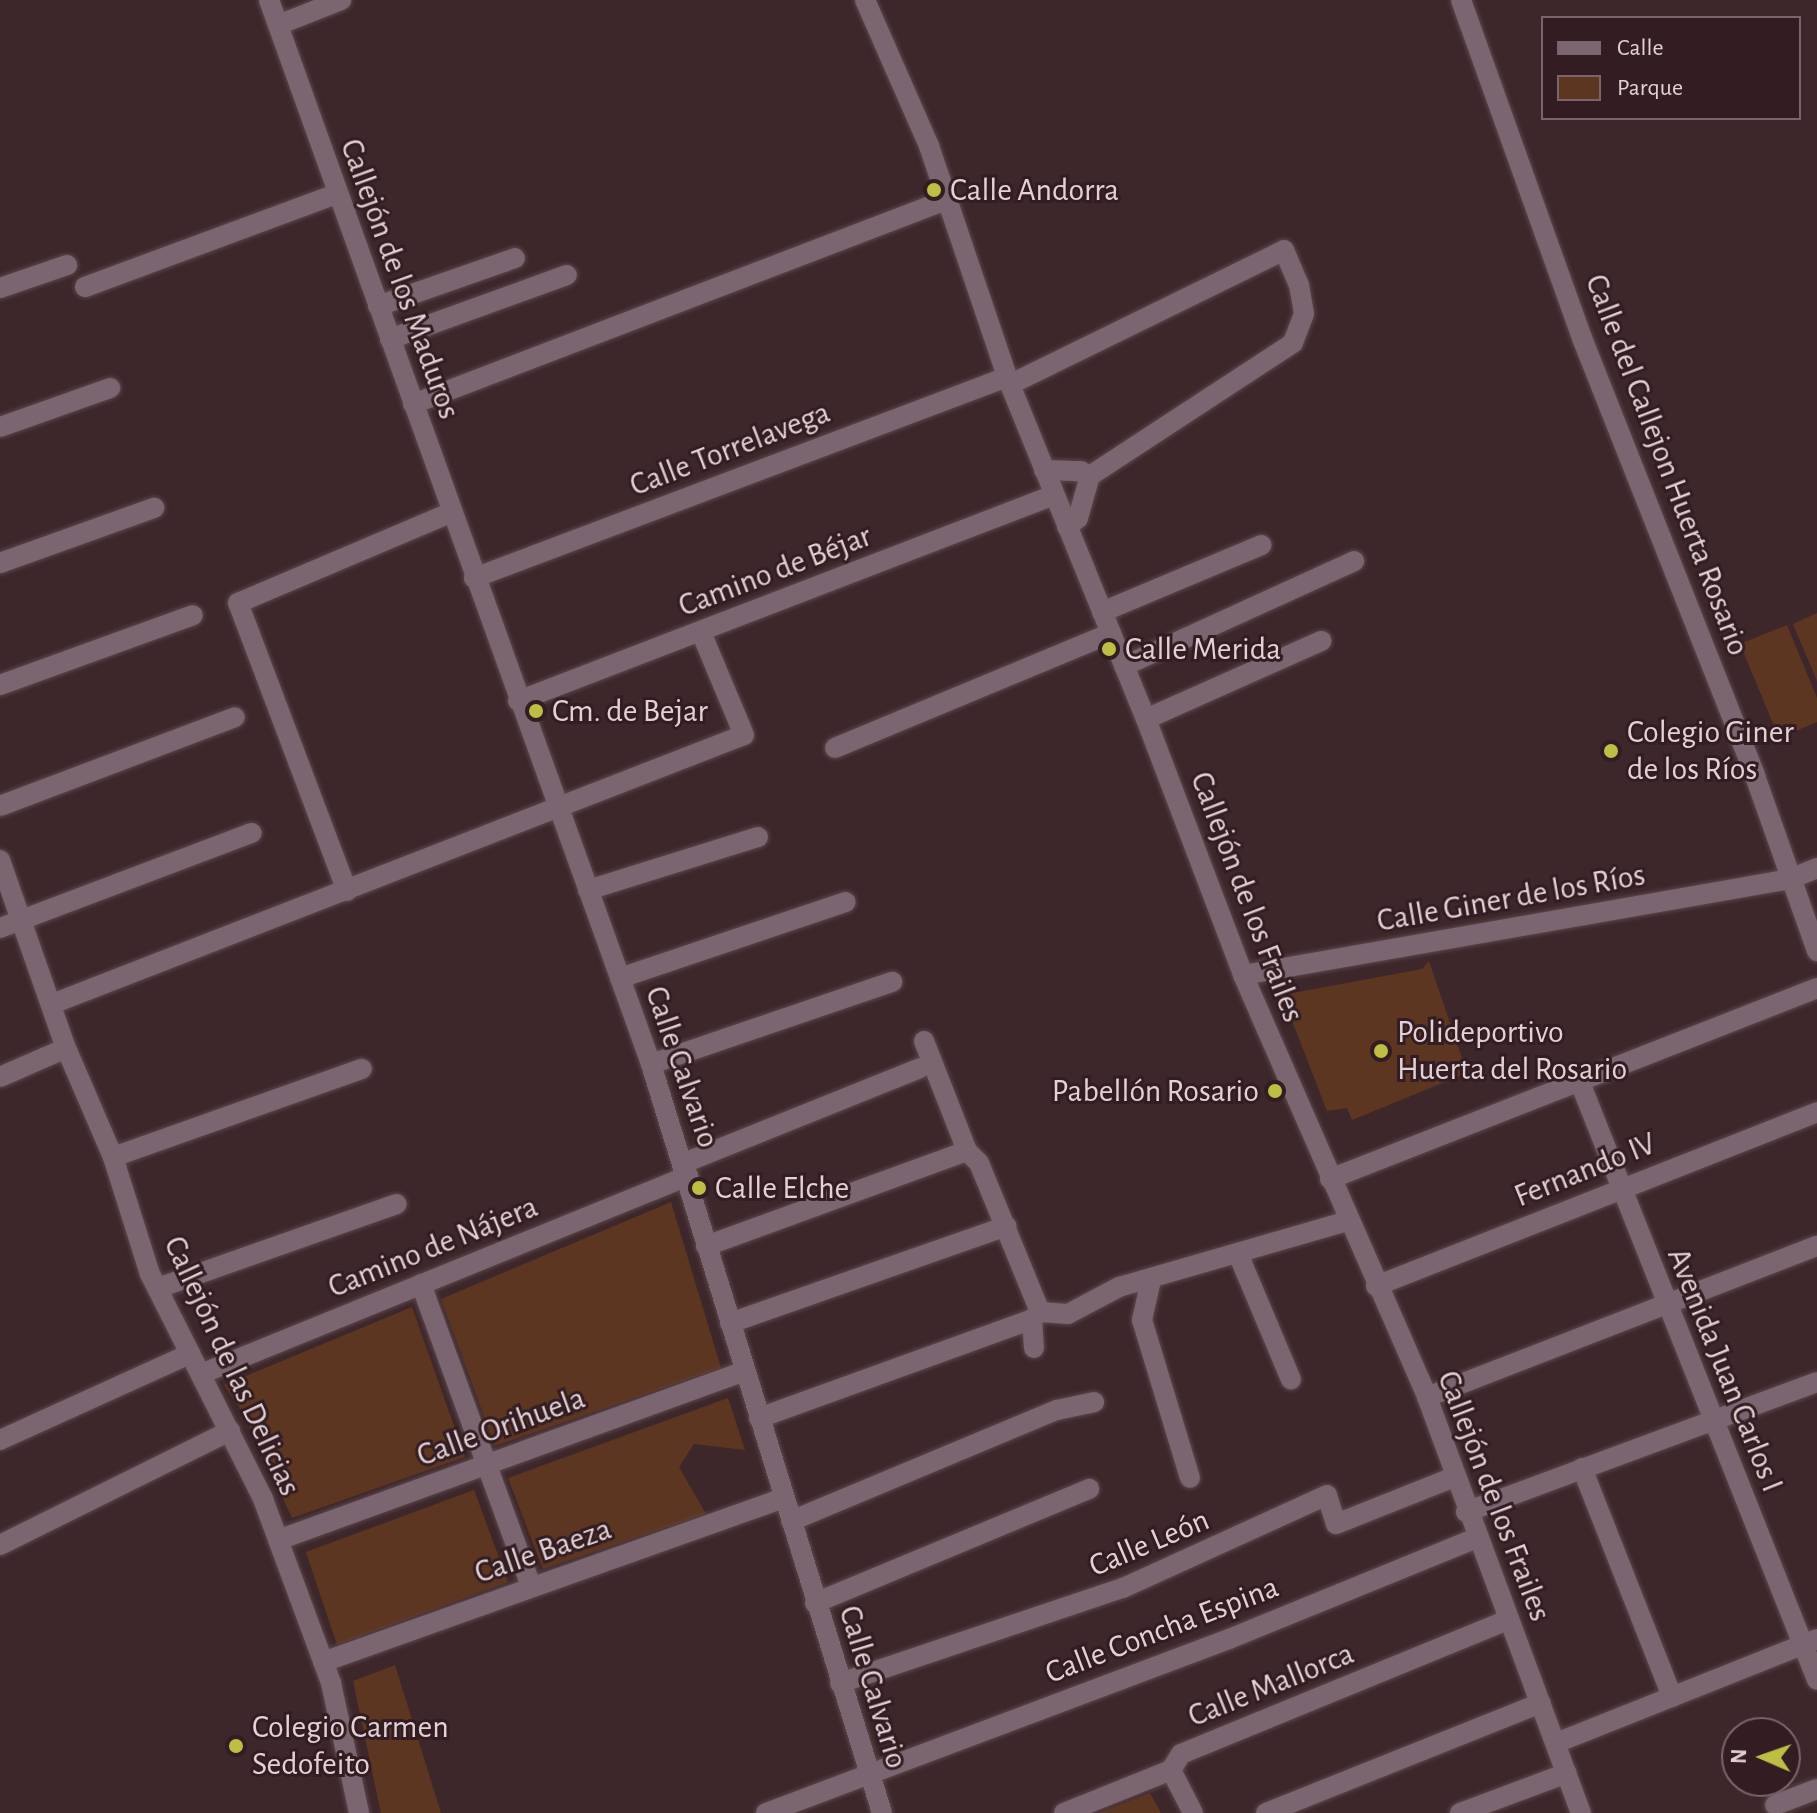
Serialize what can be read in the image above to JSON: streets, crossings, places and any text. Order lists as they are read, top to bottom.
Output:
{
  "streets": {
    "street": [
      "Callejón de los Maduros",
      "Calle Torrelavega",
      "Calle del Callejon Huerta Rosario",
      "Camino de Béjar",
      "Callejón de los Frailes",
      "Calle Giner de los Ríos",
      "Calle Calvario",
      "Fernando IV",
      "Camino de Nájera",
      "Callejón de las Delicias",
      "Avenida Juan Carlos I",
      "Calle Orihuela",
      "Calle León",
      "Calle Baeza",
      "Calle Concha Espina",
      "Calle Mallorca"
    ]
  },
  "crossings": [
    ["Callejón de los Maduros", "Calle Torrelavega"],
    ["Callejón de los Maduros", "Calle Calvario"],
    ["Calle Torrelavega", "Callejón de los Frailes"],
    ["Calle Torrelavega", "Calle Calvario"],
    ["Calle del Callejon Huerta Rosario", "Calle Giner de los Ríos"],
    ["Camino de Béjar", "Callejón de los Frailes"],
    ["Camino de Béjar", "Calle Calvario"],
    ["Callejón de los Frailes", "Calle Giner de los Ríos"],
    ["Callejón de los Frailes", "Fernando IV"],
    ["Callejón de los Frailes", "Calle León"],
    ["Callejón de los Frailes", "Calle Concha Espina"],
    ["Callejón de los Frailes", "Calle Mallorca"],
    ["Calle Calvario", "Camino de Nájera"],
    ["Calle Calvario", "Calle Orihuela"],
    ["Calle Calvario", "Calle León"],
    ["Calle Calvario", "Calle Baeza"],
    ["Calle Calvario", "Calle Concha Espina"],
    ["Fernando IV", "Avenida Juan Carlos I"],
    ["Camino de Nájera", "Callejón de las Delicias"],
    ["Callejón de las Delicias", "Calle Orihuela"],
    ["Callejón de las Delicias", "Calle Baeza"]
  ],
  "places": [
    "Calle Andorra",
    "Calle Merida",
    "Cm. de Bejar",
    "Colegio Giner de los Ríos",
    "Polideportivo Huerta del Rosario",
    "Pabellón Rosario",
    "Calle Elche",
    "Colegio Carmen Sedofeito"
  ],
  "legend": ["Calle", "Parque"],
  "north": "left"
}
